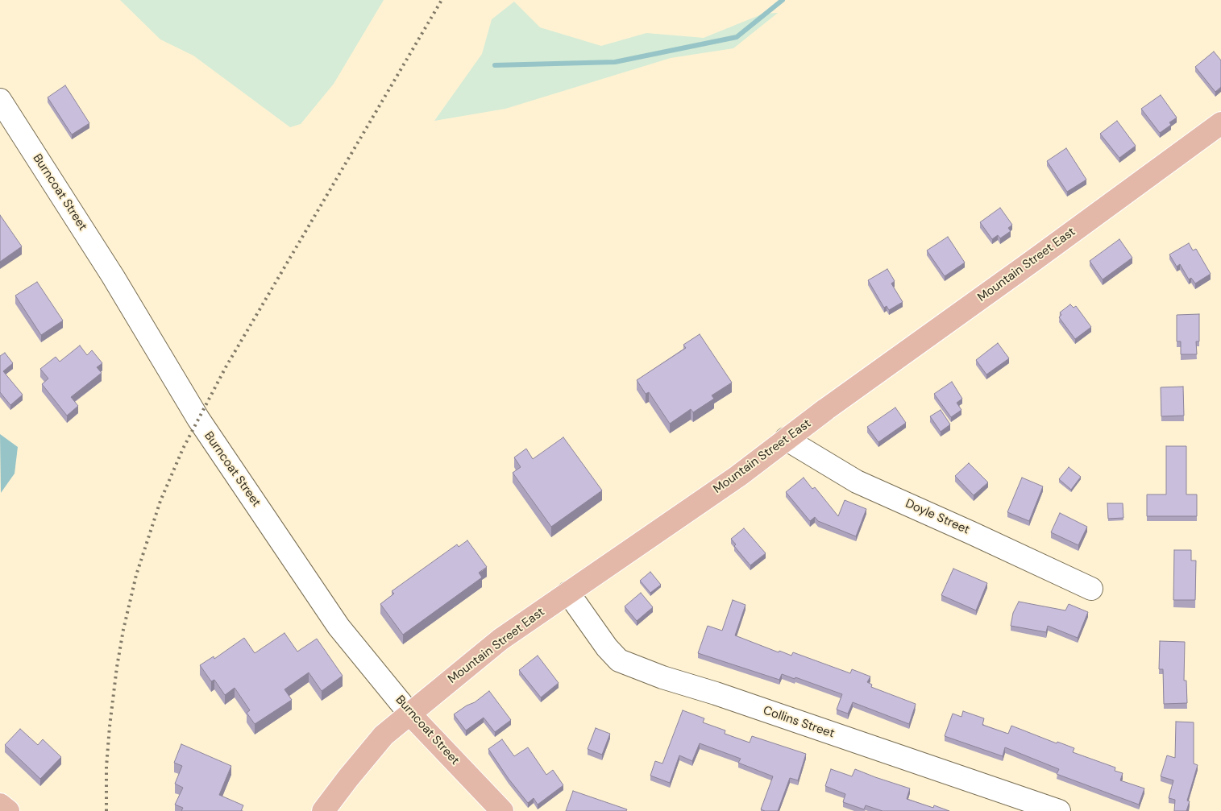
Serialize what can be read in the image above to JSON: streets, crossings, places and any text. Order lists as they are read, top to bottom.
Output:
{
  "streets": {
    "main road": ["Burncoat Street", "Mountain Street East"],
    "street": ["Doyle Street", "Collins Street"]
  },
  "crossings": [
    ["Burncoat Street", "Mountain Street East"],
    ["Mountain Street East", "Doyle Street"],
    ["Mountain Street East", "Collins Street"]
  ]
}
